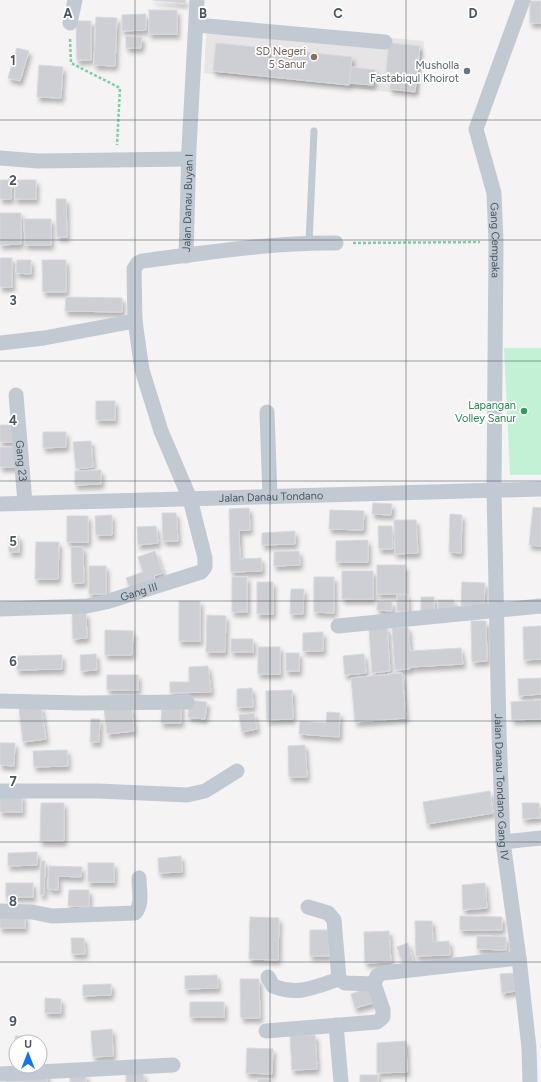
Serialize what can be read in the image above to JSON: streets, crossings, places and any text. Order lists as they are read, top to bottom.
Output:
{
  "streets": {
    "street": [
      "Jalan Danau Buyan I",
      "Gang Cempaka",
      "Gang 23",
      "Jalan Danau Tondano",
      "Gang III",
      "Jalan Danau Tondano Gang IV"
    ]
  },
  "crossings": [
    ["Jalan Danau Buyan I", "Jalan Danau Tondano"],
    ["Jalan Danau Buyan I", "Gang III"],
    ["Gang Cempaka", "Jalan Danau Tondano"],
    ["Gang Cempaka", "Jalan Danau Tondano Gang IV"],
    ["Gang 23", "Jalan Danau Tondano"],
    ["Jalan Danau Tondano", "Gang III"],
    ["Jalan Danau Tondano", "Jalan Danau Tondano Gang IV"]
  ],
  "places": ["SD Negeri 5 Sanur", "Musholla Fastabiqul Khoirot", "Lapangan Volley Sanur"],
  "north": "top",
  "grid": {
    "columns": [
      "A",
      "B",
      "C",
      "D"
    ],
    "rows": [
      "1",
      "2",
      "3",
      "4",
      "5",
      "6",
      "7",
      "8",
      "9"
    ]
  }
}
